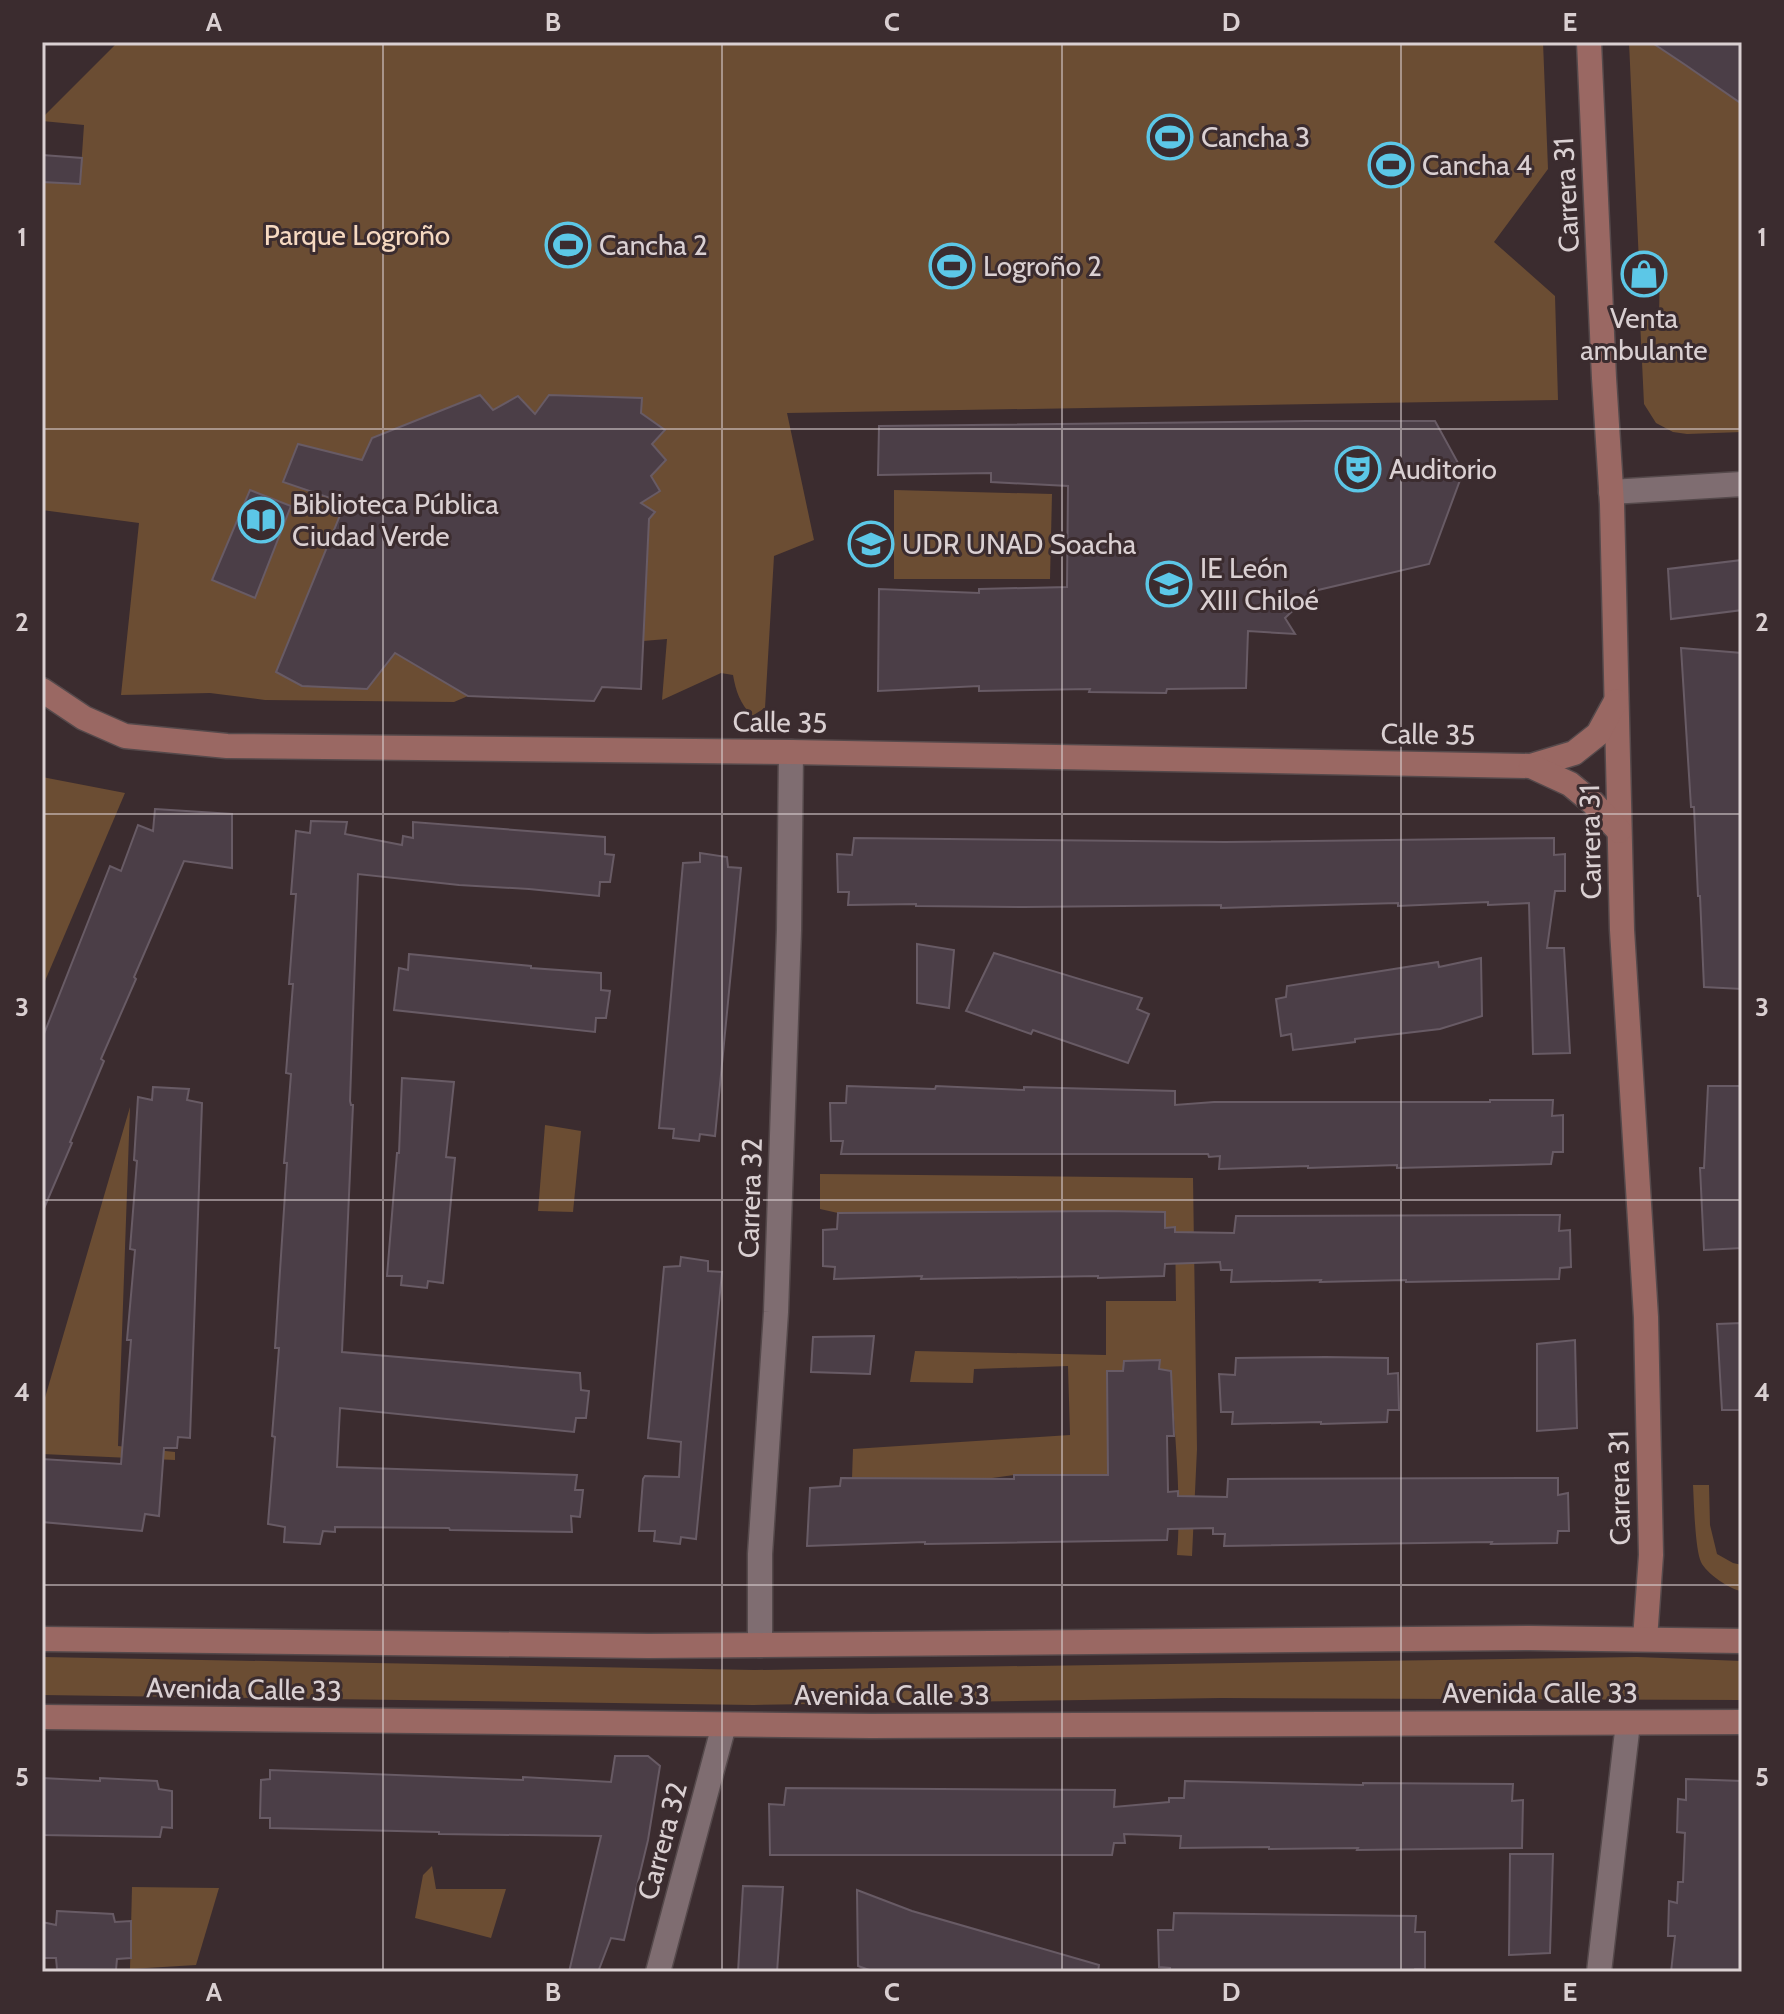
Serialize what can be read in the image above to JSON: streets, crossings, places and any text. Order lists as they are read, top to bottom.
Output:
{
  "streets": {
    "main road": ["Carrera 31", "Calle 35", "Avenida Calle 33"],
    "street": ["Carrera 32"]
  },
  "crossings": [
    ["Carrera 31", "Calle 35"],
    ["Carrera 31", "Avenida Calle 33"],
    ["Calle 35", "Carrera 32"],
    ["Carrera 32", "Avenida Calle 33"]
  ],
  "parks": ["Parque Logroño"],
  "places": {
    "sports": [
      "Cancha 3",
      "Cancha 4",
      "Cancha 2",
      "Logroño 2"
    ],
    "shop": ["Venta ambulante"],
    "theatre": ["Auditorio"],
    "library": ["Biblioteca Pública Ciudad Verde"],
    "school or university": ["UDR UNAD Soacha", "IE León XIII Chiloé"]
  },
  "grid": {
    "columns": [
      "A",
      "B",
      "C",
      "D",
      "E"
    ],
    "rows": [
      "1",
      "2",
      "3",
      "4",
      "5"
    ]
  }
}
